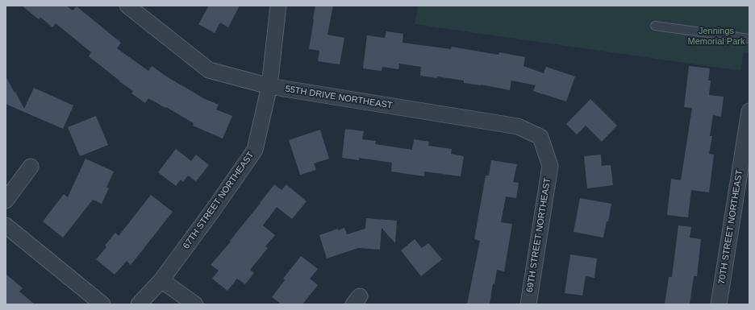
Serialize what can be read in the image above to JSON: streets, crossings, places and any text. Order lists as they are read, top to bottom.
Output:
{
  "streets": {
    "street": [
      "55TH DRIVE NORTHEAST",
      "67TH STREET NORTHEAST",
      "70TH STREET NORTHEAST",
      "69TH STREET NORTHEAST"
    ]
  },
  "crossings": [
    ["55TH DRIVE NORTHEAST", "67TH STREET NORTHEAST"],
    ["55TH DRIVE NORTHEAST", "69TH STREET NORTHEAST"]
  ],
  "parks": ["Jennings Memorial Park"]
}
